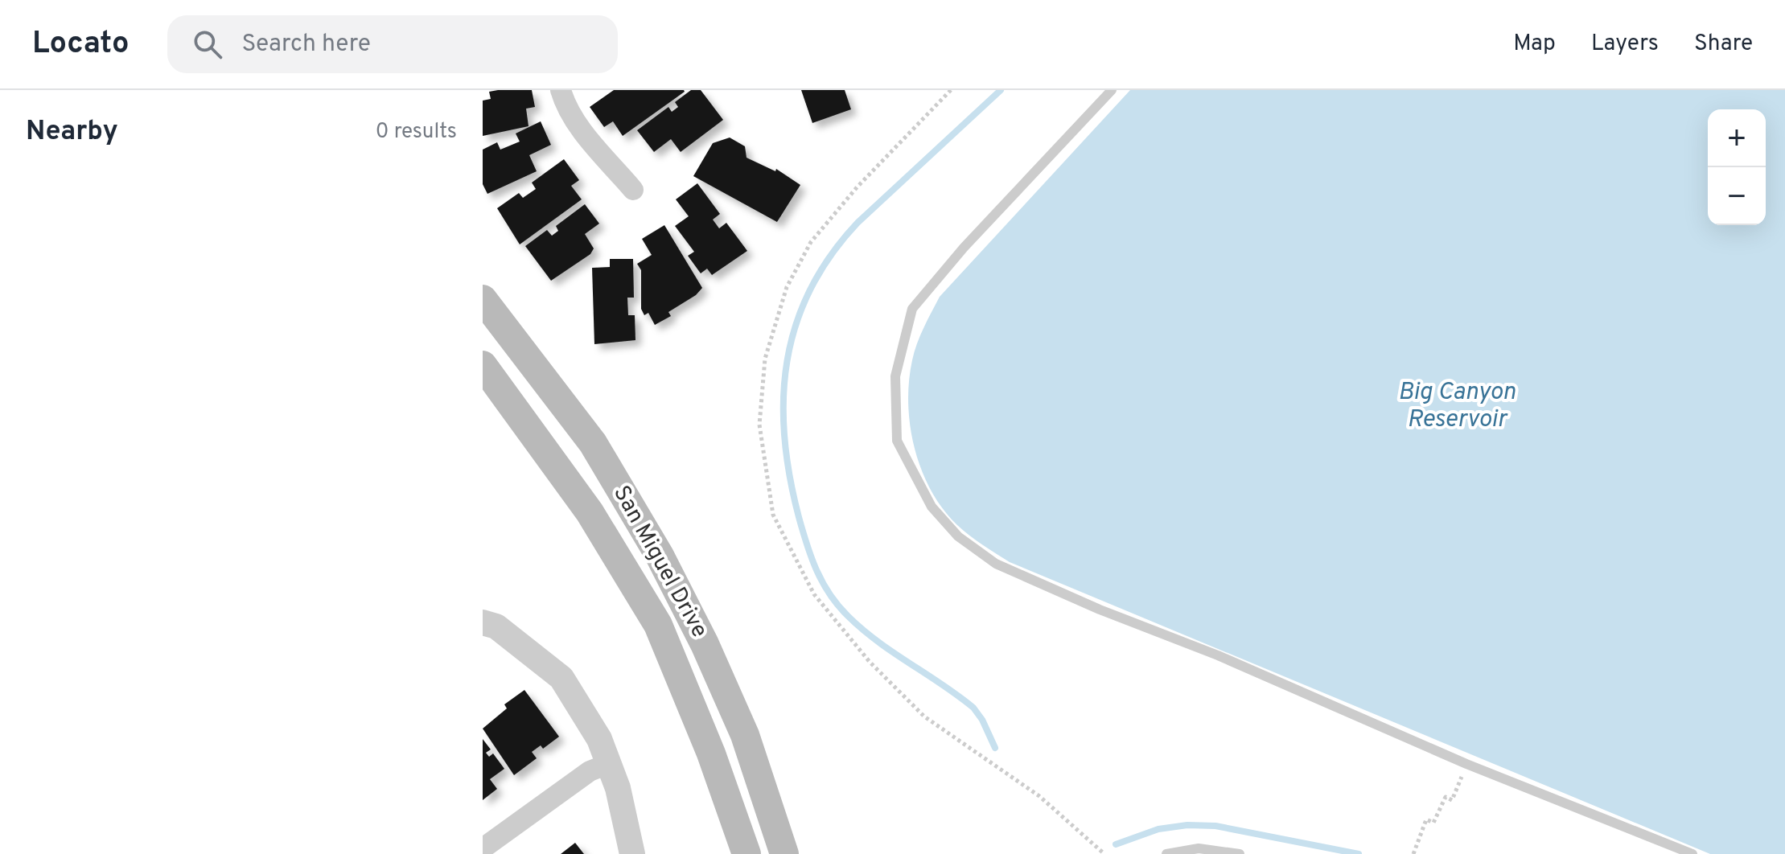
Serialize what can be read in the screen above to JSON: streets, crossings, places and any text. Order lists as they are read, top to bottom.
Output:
{
  "streets": {
    "main road": ["San Miguel Drive"]
  },
  "water": ["Big Canyon Reservoir"],
  "page": {
    "header": "Locato",
    "search": "Search here",
    "nav": ["Map", "Layers", "Share"],
    "heading": ["Nearby", "0 results"],
    "map_buttons": ["+", "−"]
  }
}
